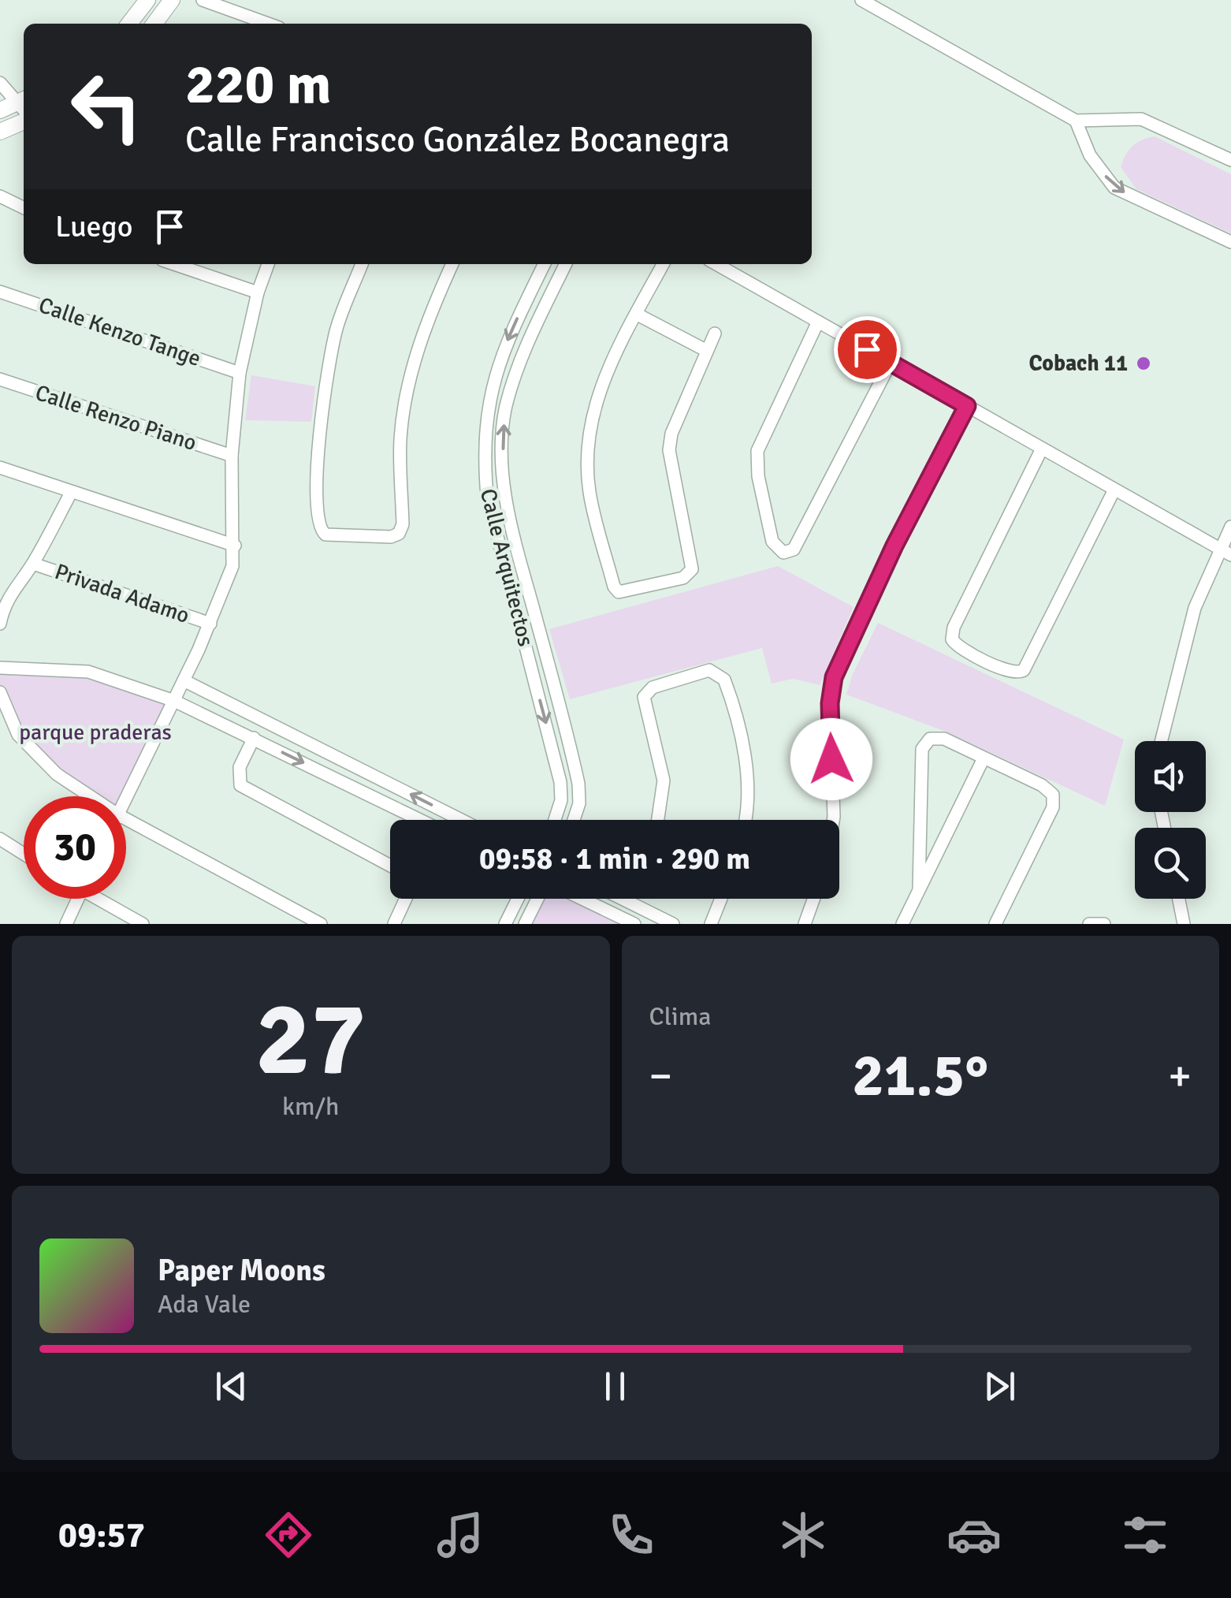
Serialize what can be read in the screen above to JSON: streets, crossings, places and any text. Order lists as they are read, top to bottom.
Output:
{
  "streets": {
    "street": [
      "Calle Kenzo Tange",
      "Calle Renzo Piano",
      "Calle Arquitectos",
      "Privada Adamo"
    ]
  },
  "parks": ["parque praderas"],
  "places": ["Cobach 11"],
  "page": {
    "turn": ["220 m", "Calle Francisco González Bocanegra"],
    "then": "Luego",
    "limit": "30",
    "trip": "09:58 · 1 min · 290 m",
    "tile": [
      ["27", "km/h"],
      "Clima"
    ],
    "heat": ["−", "21.5°", "+"],
    "song": ["Paper Moons", "Ada Vale"],
    "tabs": "09:57"
  }
}
